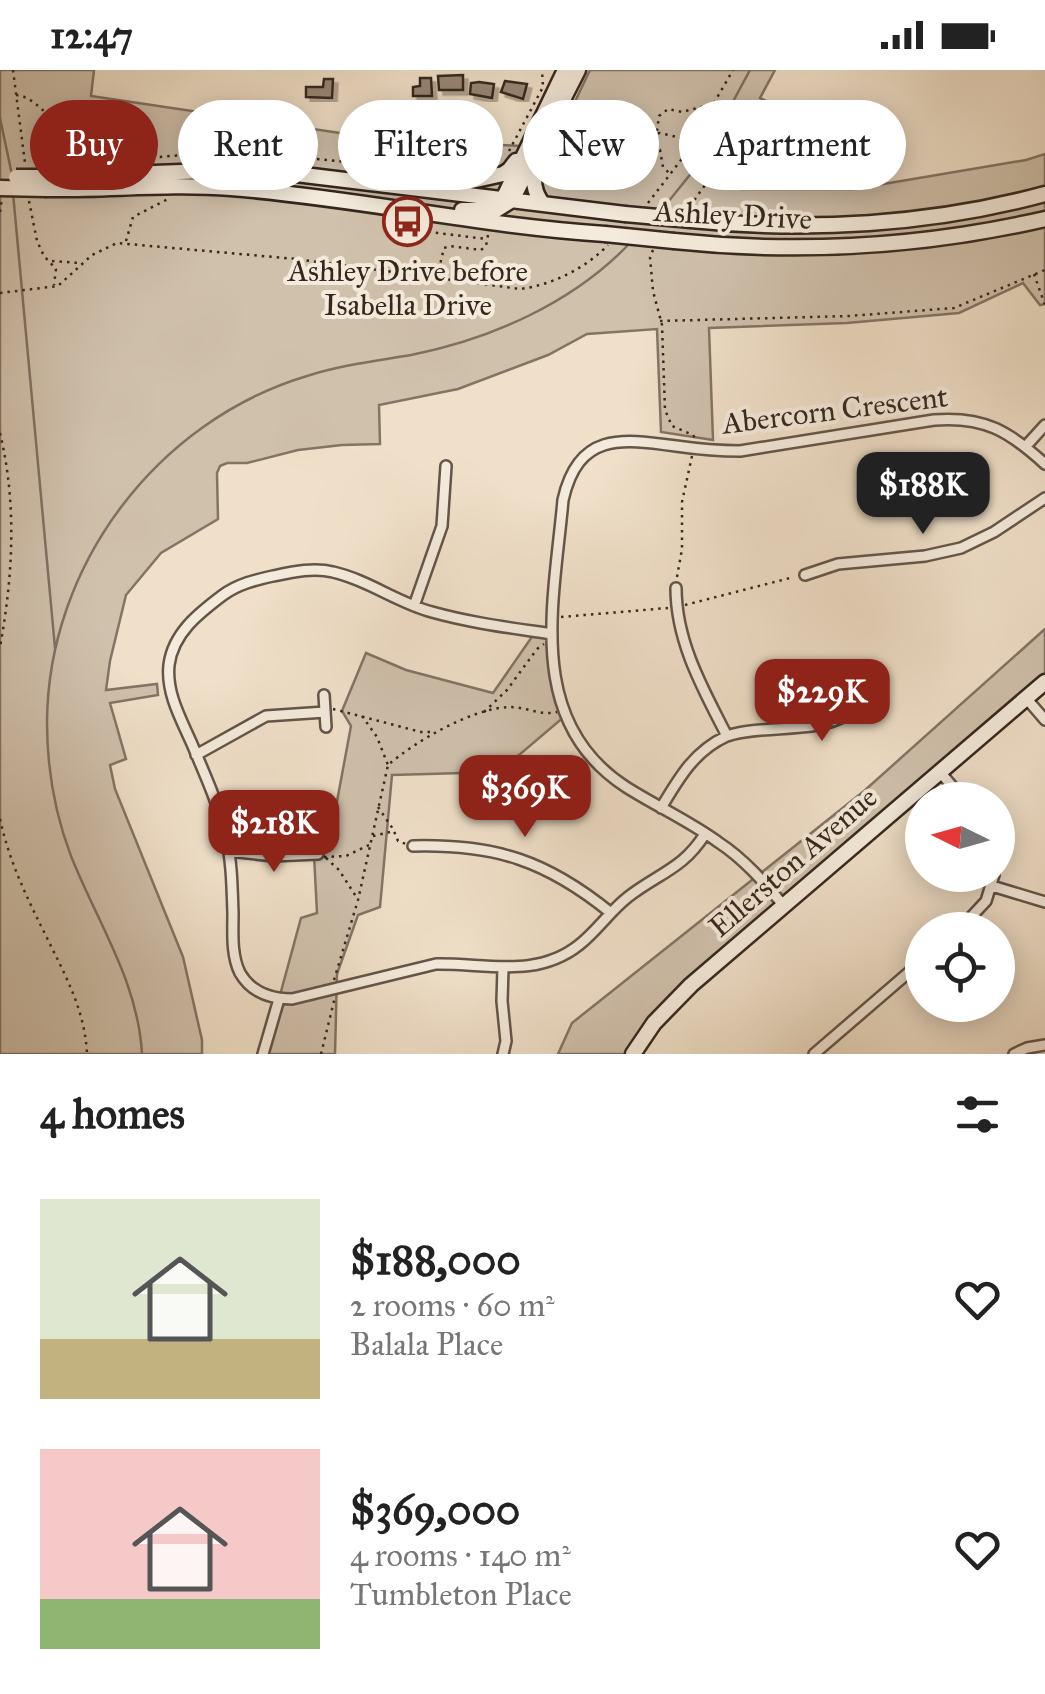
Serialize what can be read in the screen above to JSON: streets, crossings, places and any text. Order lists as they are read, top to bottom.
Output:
{
  "streets": {
    "main road": ["Ashley Drive", "Ellerston Avenue"],
    "street": ["Abercorn Crescent"]
  },
  "crossings": [
    ["Abercorn Crescent", "Ellerston Avenue"]
  ],
  "places": {
    "bus stop": ["Ashley Drive before Isabella Drive"]
  },
  "north": "left",
  "page": {
    "status": "12:47",
    "chip": [
      "Buy",
      "Rent",
      "Filters",
      "New",
      "Apartment"
    ],
    "price": [
      "$188K",
      "$229K",
      "$369K",
      "$218K"
    ],
    "heading": "4 homes",
    "list": [
      {
        "name": "$188,000",
        "note": "2 rooms · 60 m² · Balala Place"
      },
      {
        "name": "$369,000",
        "note": "4 rooms · 140 m² · Tumbleton Place"
      }
    ]
  }
}
